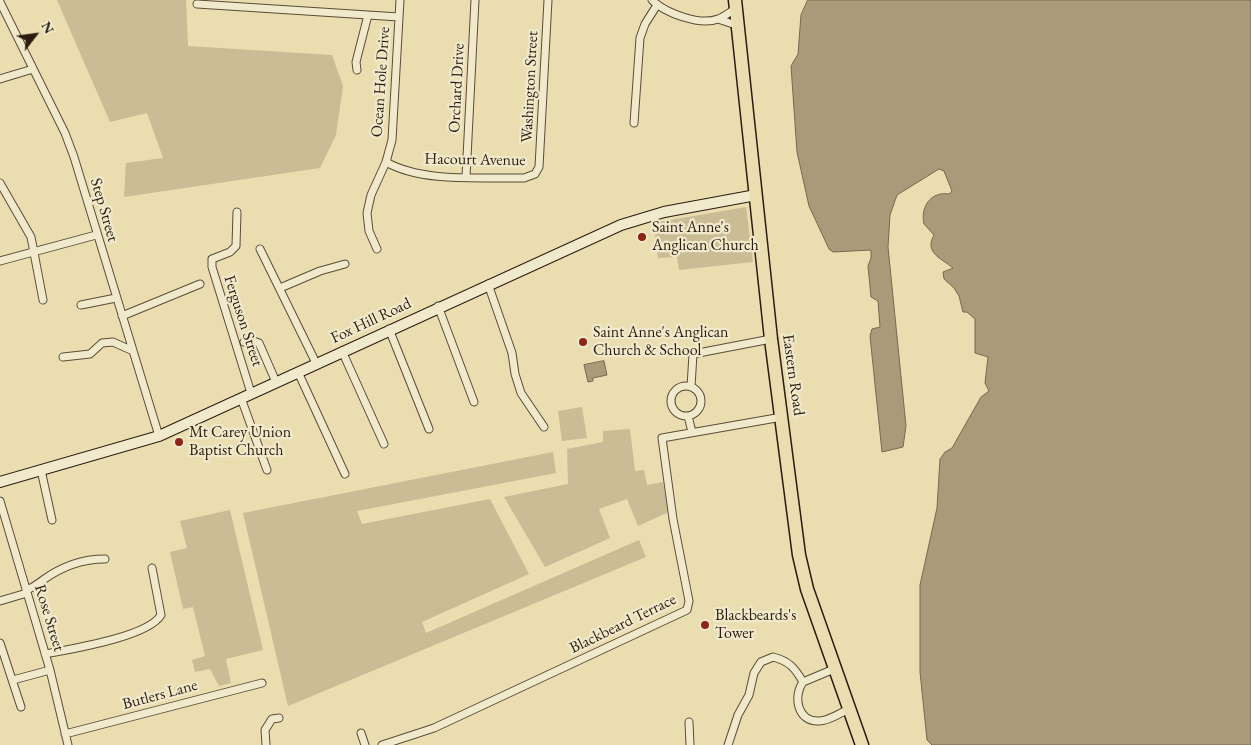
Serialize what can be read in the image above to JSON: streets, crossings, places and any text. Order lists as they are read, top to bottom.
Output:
{
  "streets": {
    "highway": ["Eastern Road"],
    "main road": ["Fox Hill Road"],
    "street": [
      "Ocean Hole Drive",
      "Washington Street",
      "Orchard Drive",
      "Hacourt Avenue",
      "Step Street",
      "Ferguson Street",
      "Rose Street",
      "Blackbeard Terrace",
      "Butlers Lane"
    ]
  },
  "crossings": [
    ["Ocean Hole Drive", "Hacourt Avenue"],
    ["Washington Street", "Hacourt Avenue"],
    ["Orchard Drive", "Hacourt Avenue"],
    ["Step Street", "Fox Hill Road"],
    ["Ferguson Street", "Fox Hill Road"],
    ["Fox Hill Road", "Eastern Road"],
    ["Eastern Road", "Blackbeard Terrace"],
    ["Rose Street", "Butlers Lane"]
  ],
  "places": [
    "Saint Anne's Anglican Church",
    "Saint Anne's Anglican Church & School",
    "Mt Carey Union Baptist Church",
    "Blackbeards's Tower"
  ],
  "north": "top right"
}
